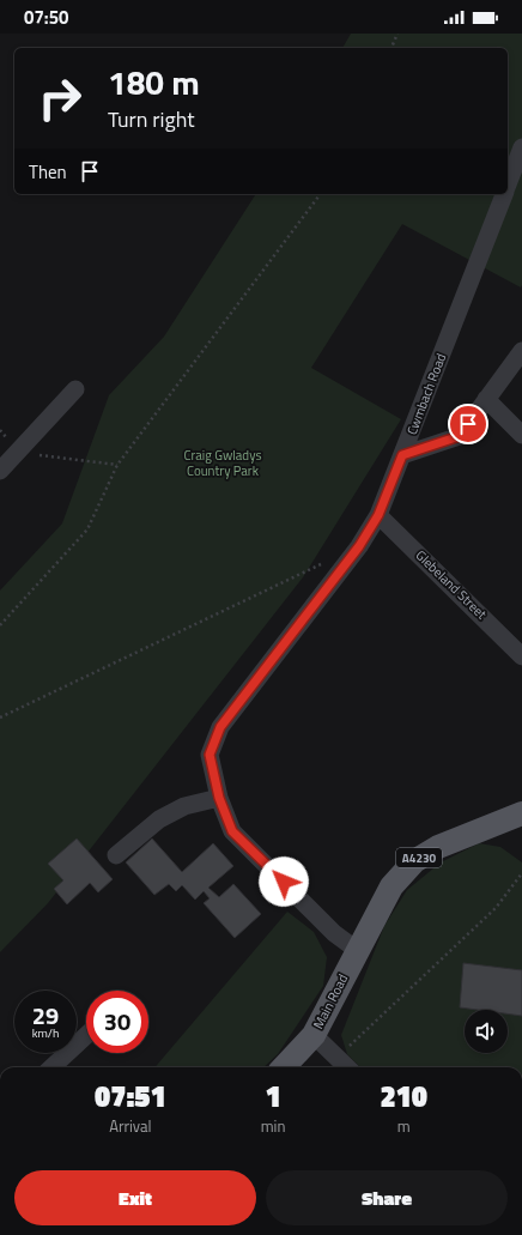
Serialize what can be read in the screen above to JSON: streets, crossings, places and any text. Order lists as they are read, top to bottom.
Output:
{
  "streets": {
    "main road": ["A4230", "Main Road"],
    "street": ["Cwmbach Road", "Glebeland Street"]
  },
  "crossings": [
    ["Cwmbach Road", "Glebeland Street"],
    ["Cwmbach Road", "A4230"],
    ["Cwmbach Road", "Main Road"],
    ["A4230", "Main Road"]
  ],
  "parks": ["Craig Gwladys Country Park"],
  "page": {
    "status": "07:50",
    "turn": ["180 m", "Turn right"],
    "then": "Then",
    "speed": "29 km/h",
    "limit": "30",
    "eta": [
      "07:51",
      "Arrival",
      "1",
      "min",
      "210",
      "m"
    ],
    "buttons": ["Exit", "Share"]
  }
}
